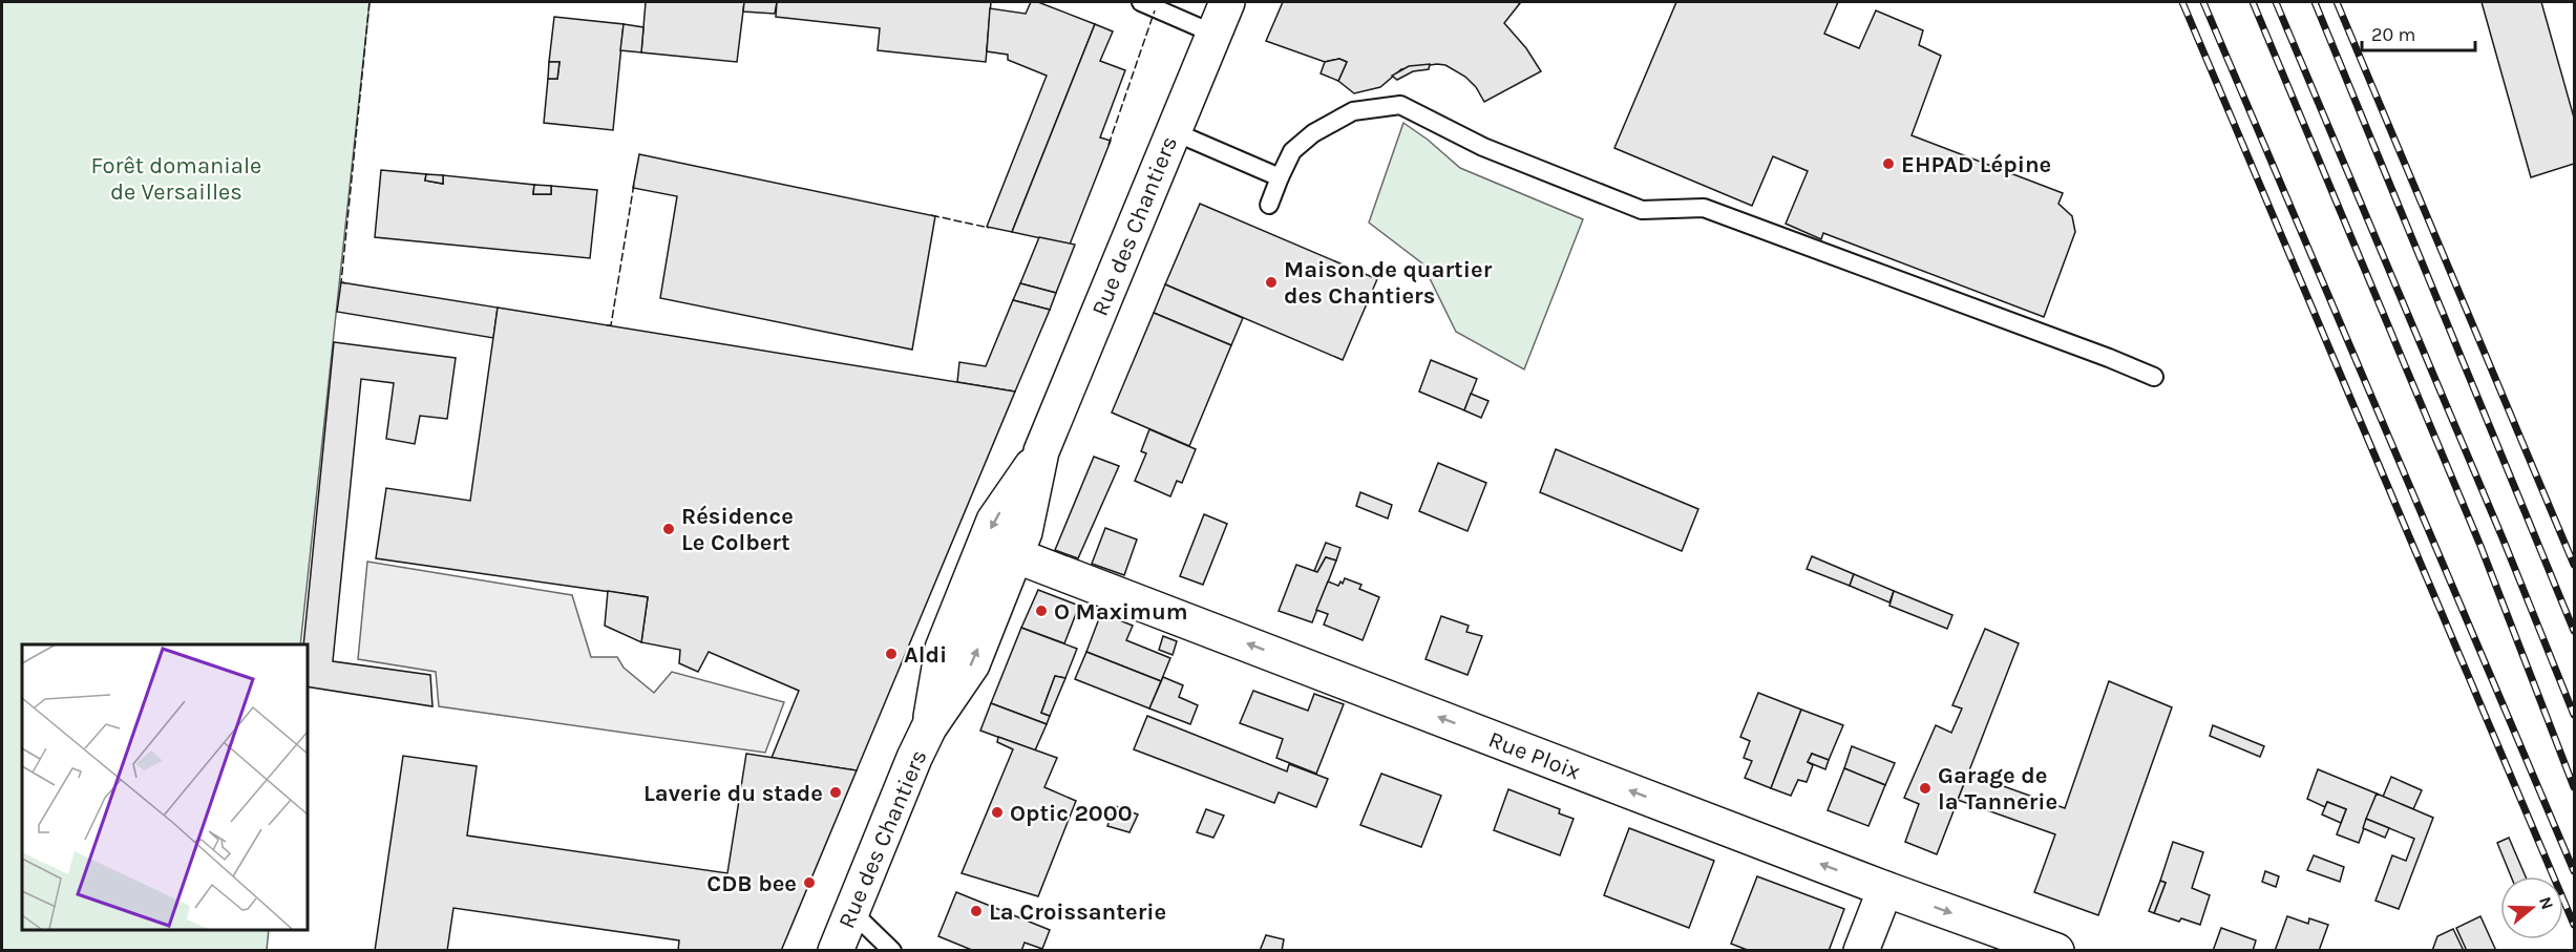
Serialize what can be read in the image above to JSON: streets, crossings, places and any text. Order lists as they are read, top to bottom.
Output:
{
  "streets": {
    "main road": ["Rue des Chantiers", "Rue Ploix"]
  },
  "crossings": [
    ["Rue des Chantiers", "Rue Ploix"]
  ],
  "parks": ["Forêt domaniale de Versailles"],
  "places": [
    "EHPAD Lépine",
    "Maison de quartier des Chantiers",
    "Résidence Le Colbert",
    "O Maximum",
    "Aldi",
    "Garage de la Tannerie",
    "Laverie du stade",
    "Optic 2000",
    "CDB bee",
    "La Croissanterie"
  ],
  "scale_bar": "20 m",
  "north": "right"
}
